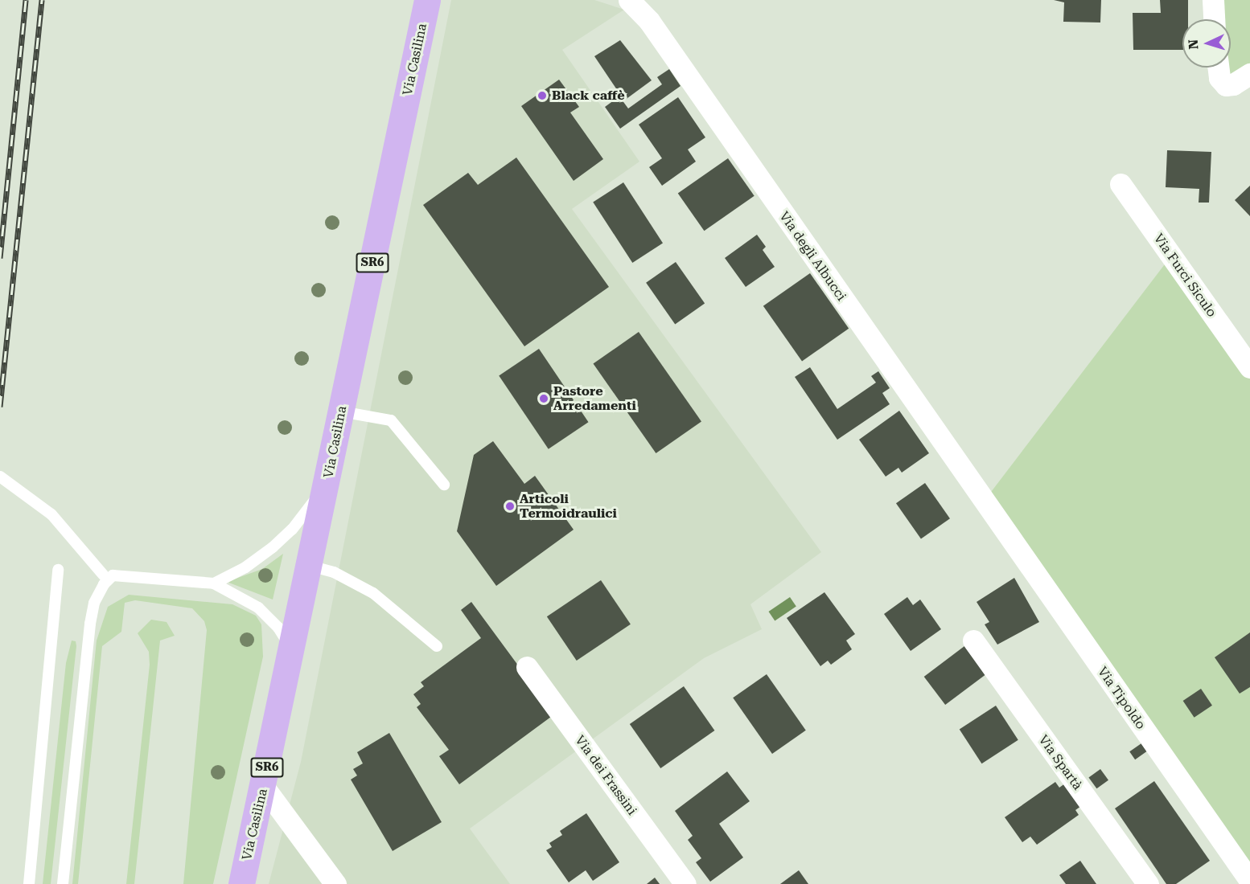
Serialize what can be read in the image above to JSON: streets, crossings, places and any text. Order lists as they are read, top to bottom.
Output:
{
  "streets": {
    "main road": ["Via Casilina", "SR6"],
    "street": [
      "Via degli Albucci",
      "Via Furci Siculo",
      "Via Tipoldo",
      "Via Spartà",
      "Via dei Frassini"
    ]
  },
  "crossings": [
    ["Via degli Albucci", "Via Tipoldo"]
  ],
  "places": ["Black caffè", "Pastore Arredamenti", "Articoli Termoidraulici"],
  "north": "left"
}
